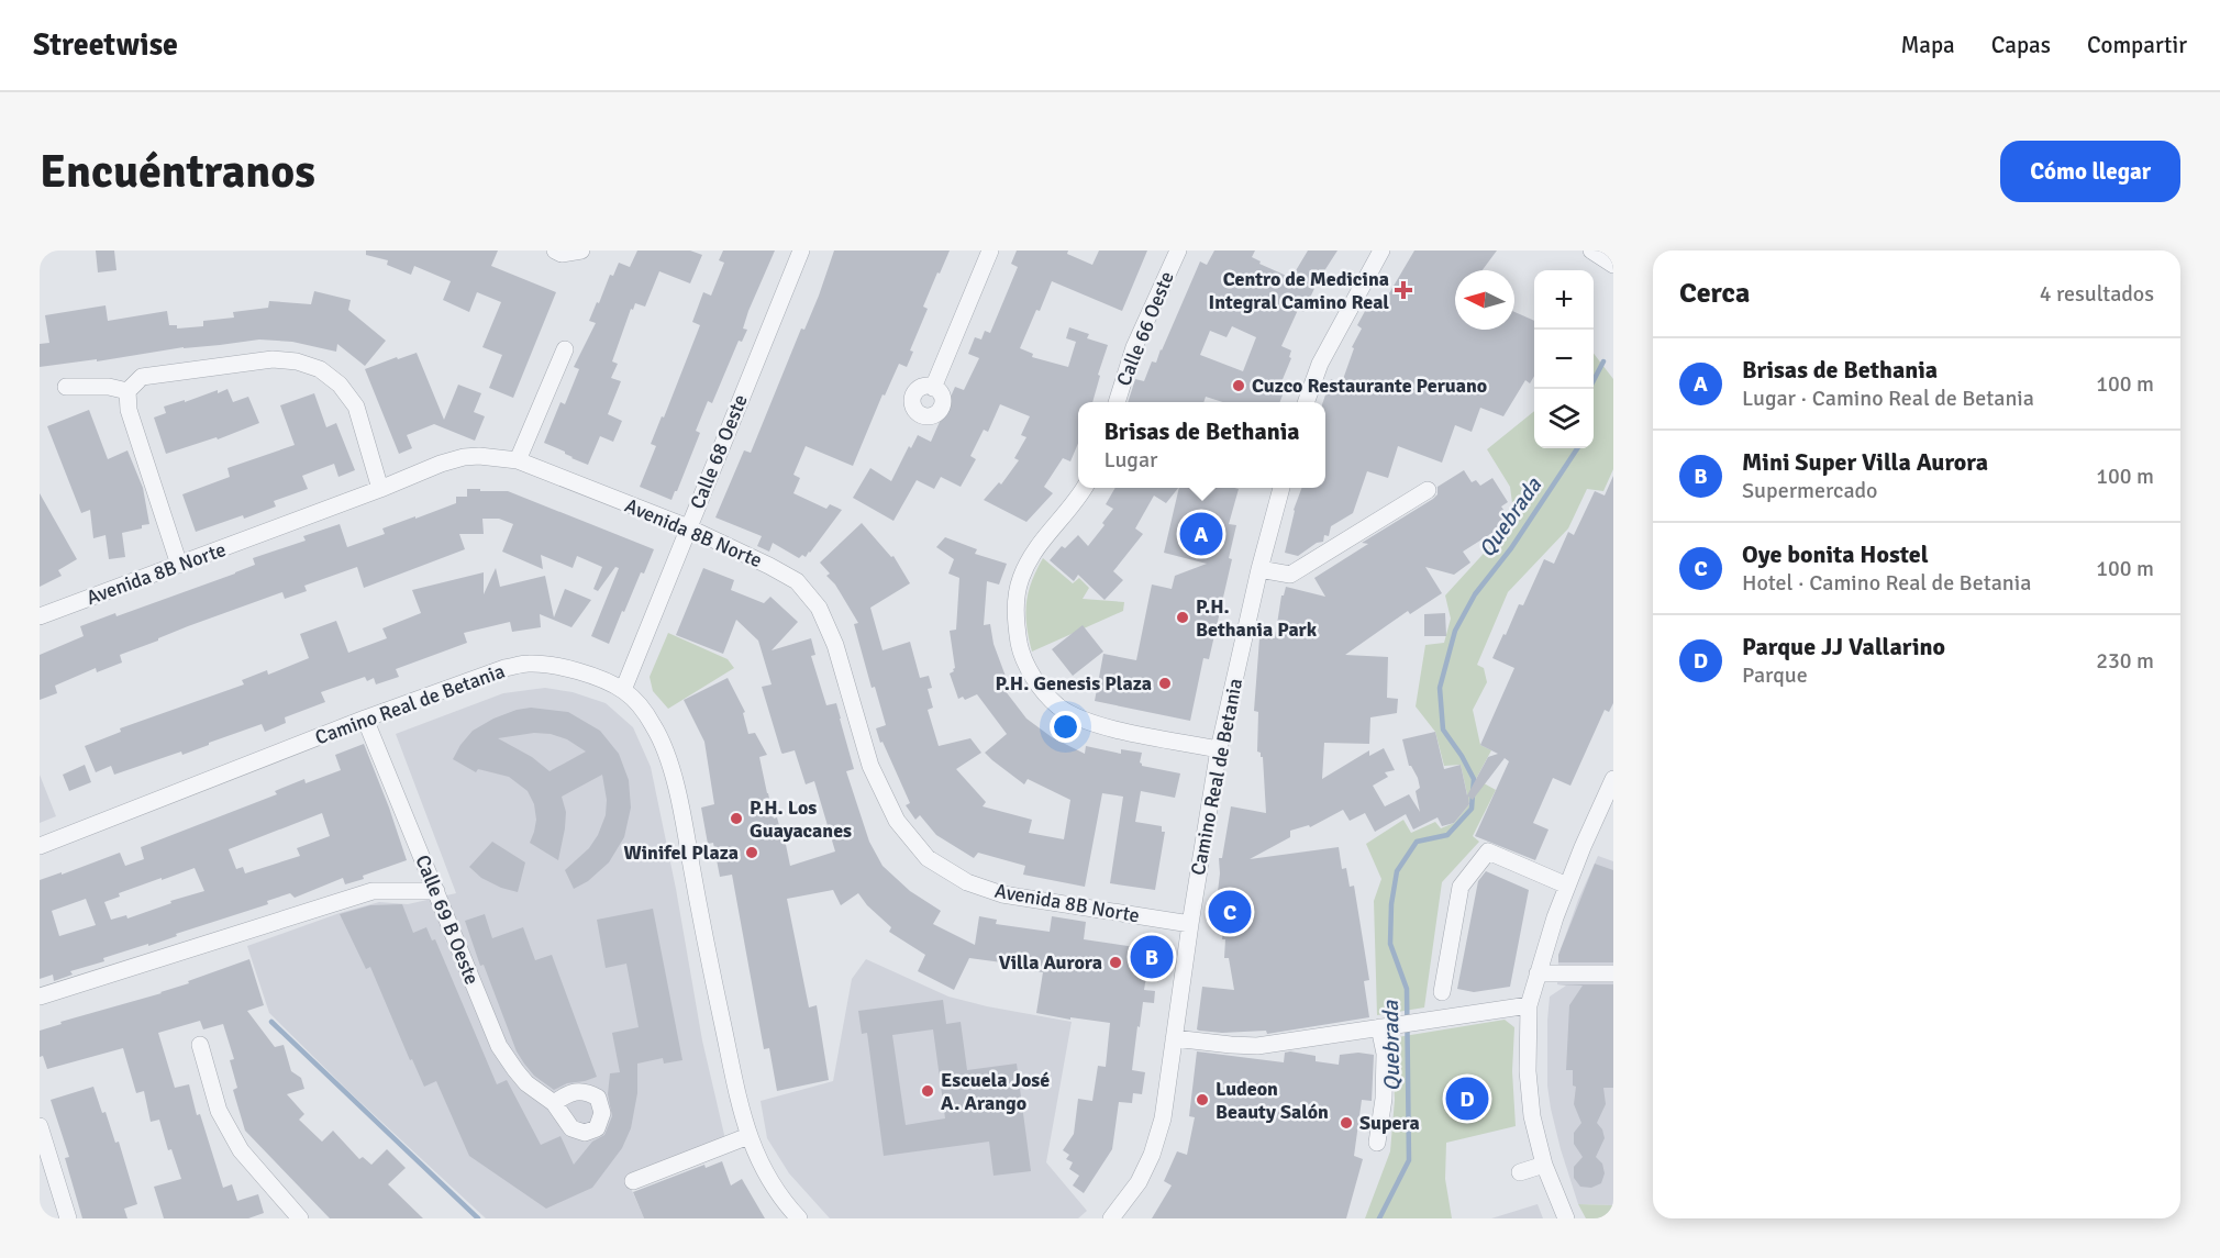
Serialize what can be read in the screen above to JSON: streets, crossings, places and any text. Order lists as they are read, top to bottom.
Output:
{
  "streets": {
    "street": [
      "Calle 66 Oeste",
      "Calle 68 Oeste",
      "Avenida 8B Norte",
      "Camino Real de Betania",
      "Calle 69 B Oeste"
    ]
  },
  "crossings": [
    ["Calle 68 Oeste", "Avenida 8B Norte"],
    ["Calle 68 Oeste", "Camino Real de Betania"],
    ["Avenida 8B Norte", "Camino Real de Betania"],
    ["Camino Real de Betania", "Calle 69 B Oeste"]
  ],
  "water": ["Quebrada"],
  "places": {
    "health": ["Centro de Medicina Integral Camino Real"],
    "other": [
      "Cuzco Restaurante Peruano",
      "P.H. Bethania Park",
      "P.H. Genesis Plaza",
      "P.H. Los Guayacanes",
      "Winifel Plaza",
      "Villa Aurora",
      "Escuela José A. Arango",
      "Ludeon Beauty Salón",
      "Supera"
    ]
  },
  "north": "left",
  "page": {
    "header": "Streetwise",
    "nav": ["Mapa", "Capas", "Compartir"],
    "buttons": "Cómo llegar",
    "title": "Encuéntranos",
    "heading": ["Cerca", "4 resultados"],
    "map_buttons": ["+", "−"],
    "list": [
      {
        "mark": "A",
        "name": "Brisas de Bethania",
        "note": "Lugar · Camino Real de Betania",
        "value": "100 m"
      },
      {
        "mark": "B",
        "name": "Mini Super Villa Aurora",
        "note": "Supermercado",
        "value": "100 m"
      },
      {
        "mark": "C",
        "name": "Oye bonita Hostel",
        "note": "Hotel · Camino Real de Betania",
        "value": "100 m"
      },
      {
        "mark": "D",
        "name": "Parque JJ Vallarino",
        "note": "Parque",
        "value": "230 m"
      }
    ],
    "popup": ["Brisas de Bethania", "Lugar"],
    "pins": [
      "A",
      "C",
      "B",
      "D"
    ]
  }
}
